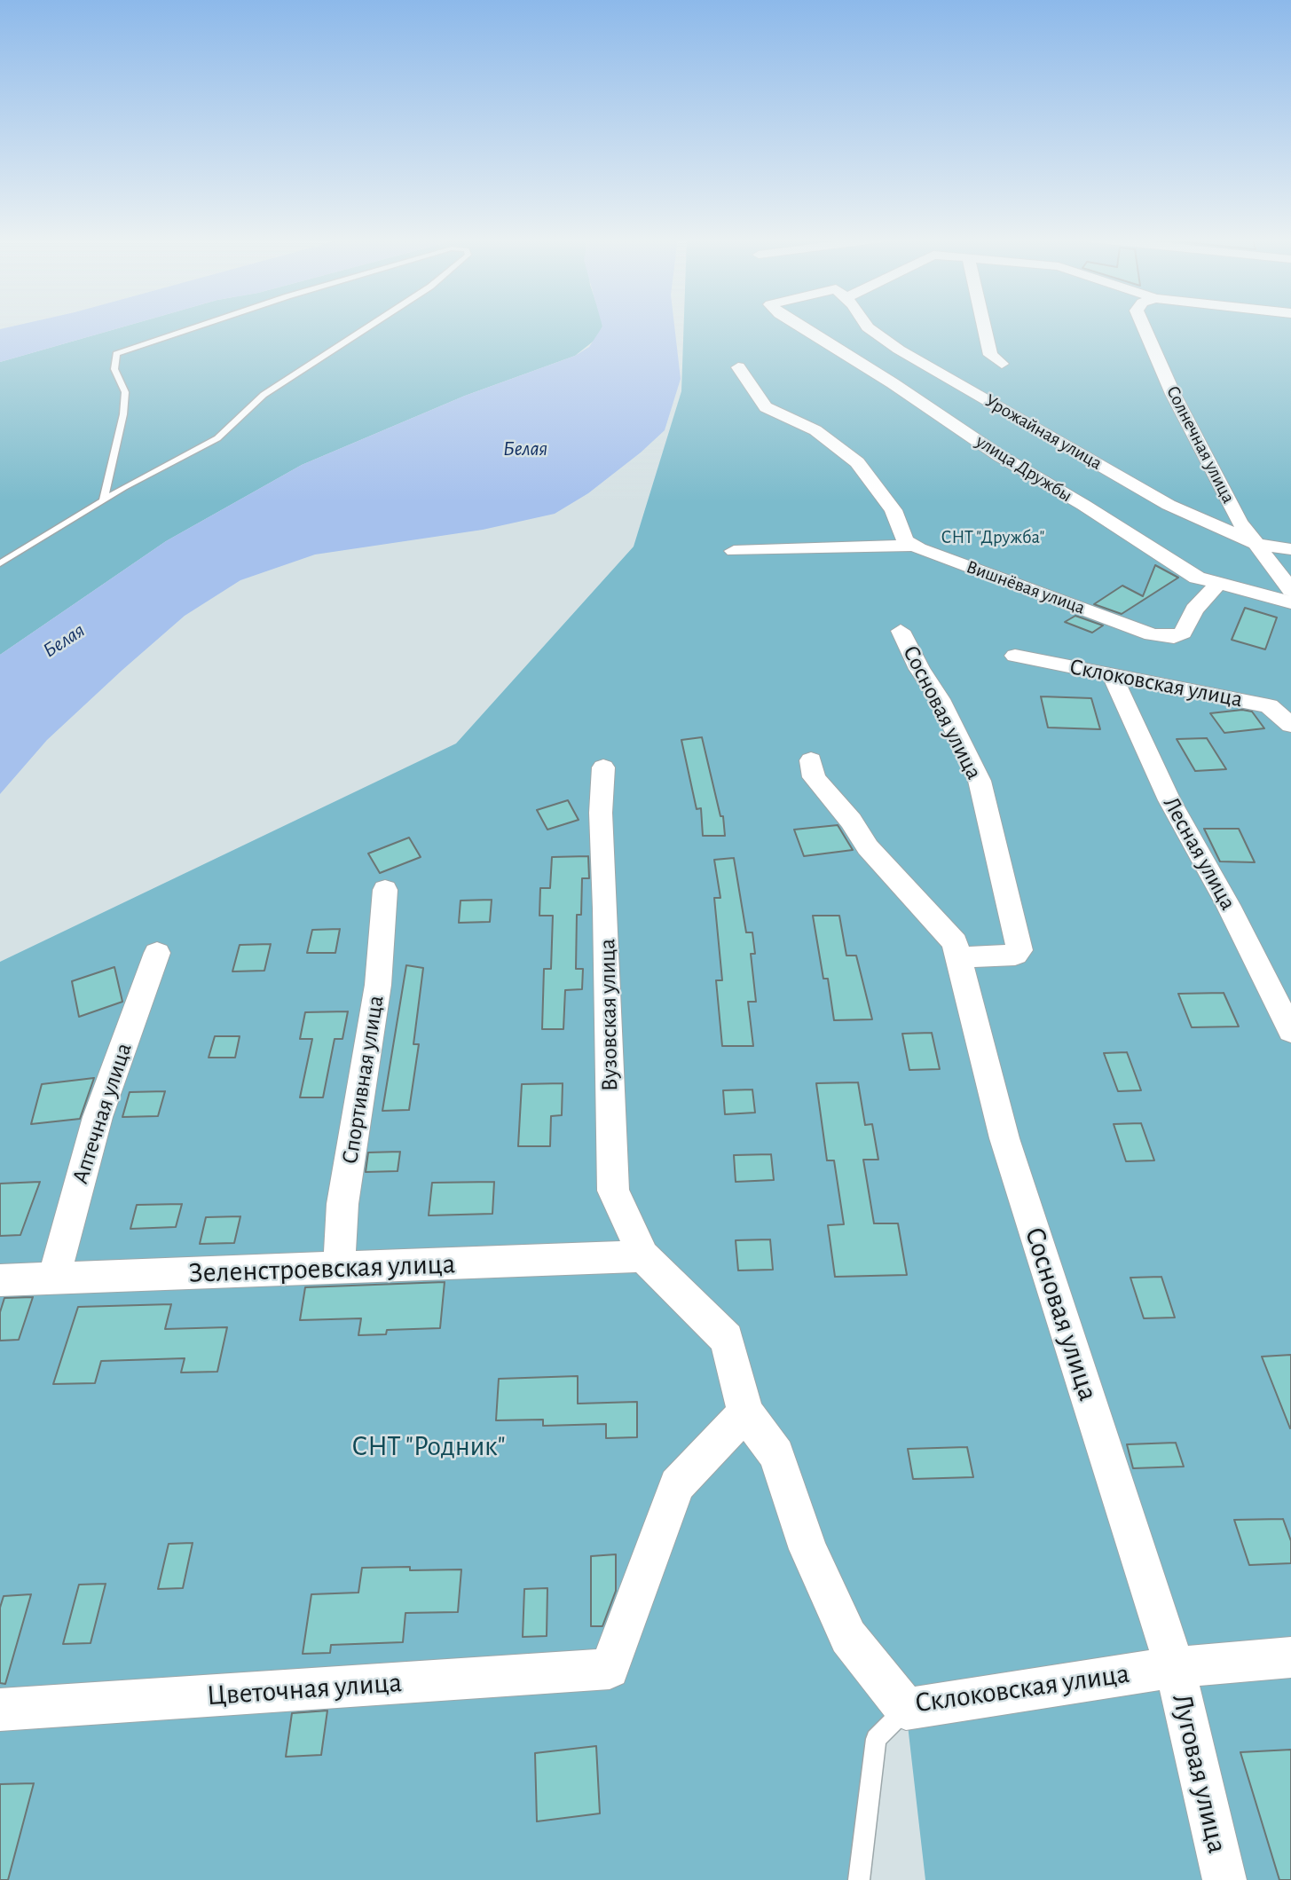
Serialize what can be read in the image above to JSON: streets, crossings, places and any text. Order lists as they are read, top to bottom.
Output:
{
  "streets": {
    "street": [
      "Урожайная улица",
      "Солнечная улица",
      "улица Дружбы",
      "Вишнёвая улица",
      "Склоковская улица",
      "Сосновая улица",
      "Лесная улица",
      "Вузовская улица",
      "Спортивная улица",
      "Аптечная улица",
      "Зеленстроевская улица",
      "Цветочная улица",
      "Луговая улица"
    ]
  },
  "crossings": [
    ["Урожайная улица", "Солнечная улица"],
    ["улица Дружбы", "Вишнёвая улица"],
    ["Склоковская улица", "Сосновая улица"],
    ["Склоковская улица", "Лесная улица"],
    ["Склоковская улица", "Цветочная улица"],
    ["Склоковская улица", "Луговая улица"],
    ["Сосновая улица", "Луговая улица"],
    ["Вузовская улица", "Зеленстроевская улица"],
    ["Спортивная улица", "Зеленстроевская улица"],
    ["Аптечная улица", "Зеленстроевская улица"]
  ],
  "water": ["Белая"],
  "parks": ["СНТ \"Дружба\"", "СНТ \"Родник\""]
}
